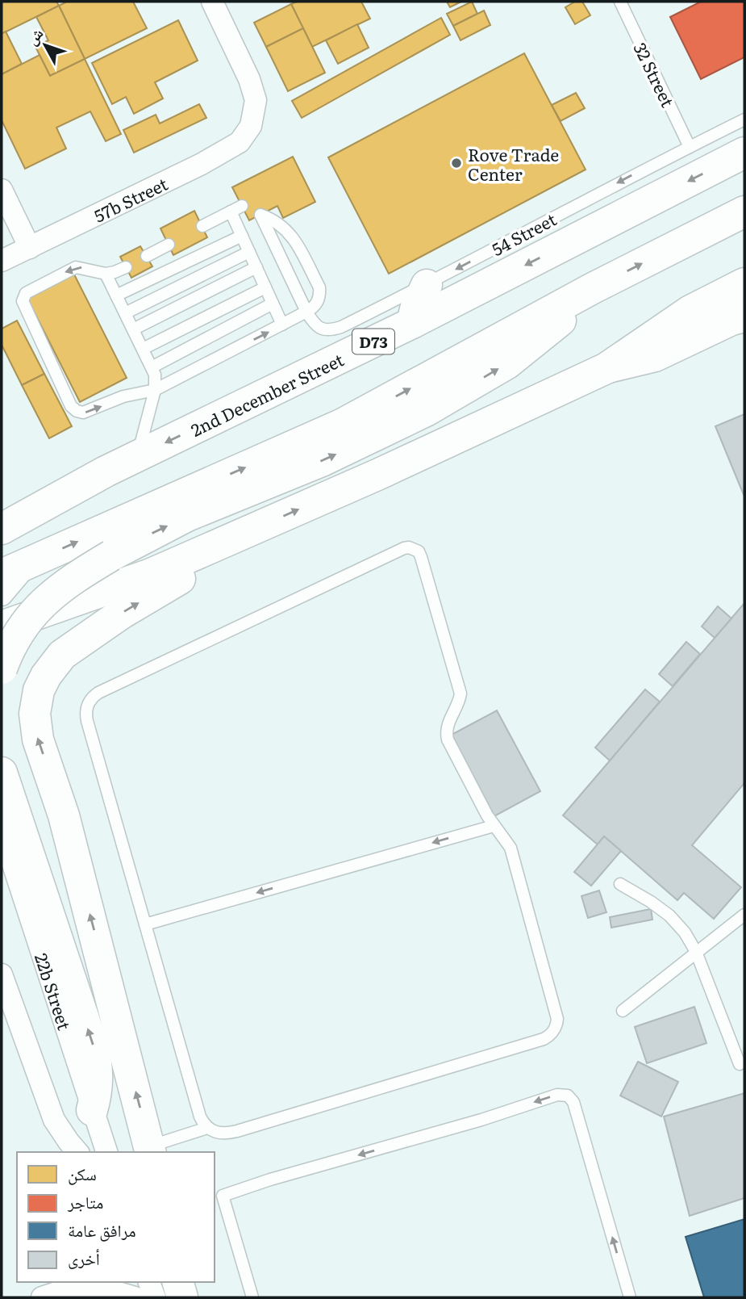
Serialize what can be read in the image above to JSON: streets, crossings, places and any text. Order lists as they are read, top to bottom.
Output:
{
  "streets": {
    "main road": ["D73", "2nd December Street"],
    "street": ["57b Street", "22b Street"],
    "lane": ["32 Street", "54 Street"]
  },
  "crossings": [
    ["32 Street", "54 Street"]
  ],
  "one_way": ["54 Street"],
  "places": ["Rove Trade Center"],
  "legend": [
    "سكن",
    "متاجر",
    "مرافق عامة",
    "أخرى"
  ],
  "north": "top left"
}
